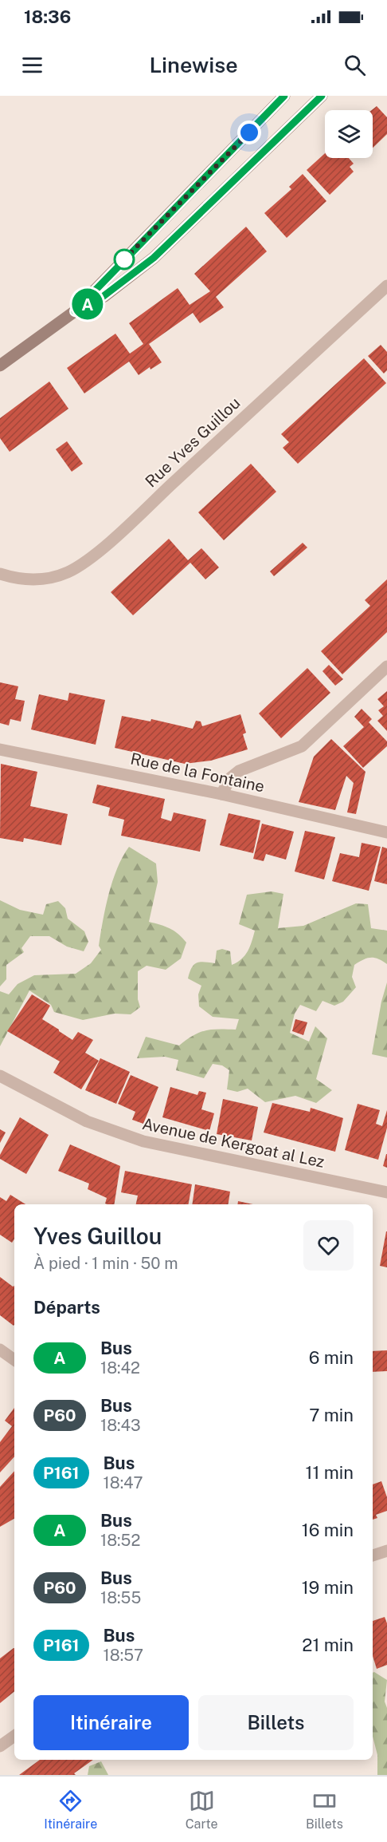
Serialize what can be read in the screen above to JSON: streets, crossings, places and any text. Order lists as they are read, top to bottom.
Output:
{
  "streets": {
    "street": ["Rue Yves Guillou", "Rue de la Fontaine", "Avenue de Kergoat al Lez"]
  },
  "lines": ["bus line A"],
  "page": {
    "status": "18:36",
    "header": "Linewise",
    "on_map": "A",
    "heading": [
      ["Yves Guillou", "À pied · 1 min · 50 m"],
      "Départs"
    ],
    "list": [
      {
        "mark": "A",
        "name": "Bus",
        "note": "18:42",
        "value": "6 min"
      },
      {
        "mark": "P60",
        "name": "Bus",
        "note": "18:43",
        "value": "7 min"
      },
      {
        "mark": "P161",
        "name": "Bus",
        "note": "18:47",
        "value": "11 min"
      },
      {
        "mark": "A",
        "name": "Bus",
        "note": "18:52",
        "value": "16 min"
      },
      {
        "mark": "P60",
        "name": "Bus",
        "note": "18:55",
        "value": "19 min"
      },
      {
        "mark": "P161",
        "name": "Bus",
        "note": "18:57",
        "value": "21 min"
      }
    ],
    "buttons": ["Itinéraire", "Billets"],
    "tabs": ["Itinéraire", "Carte", "Billets"]
  }
}
